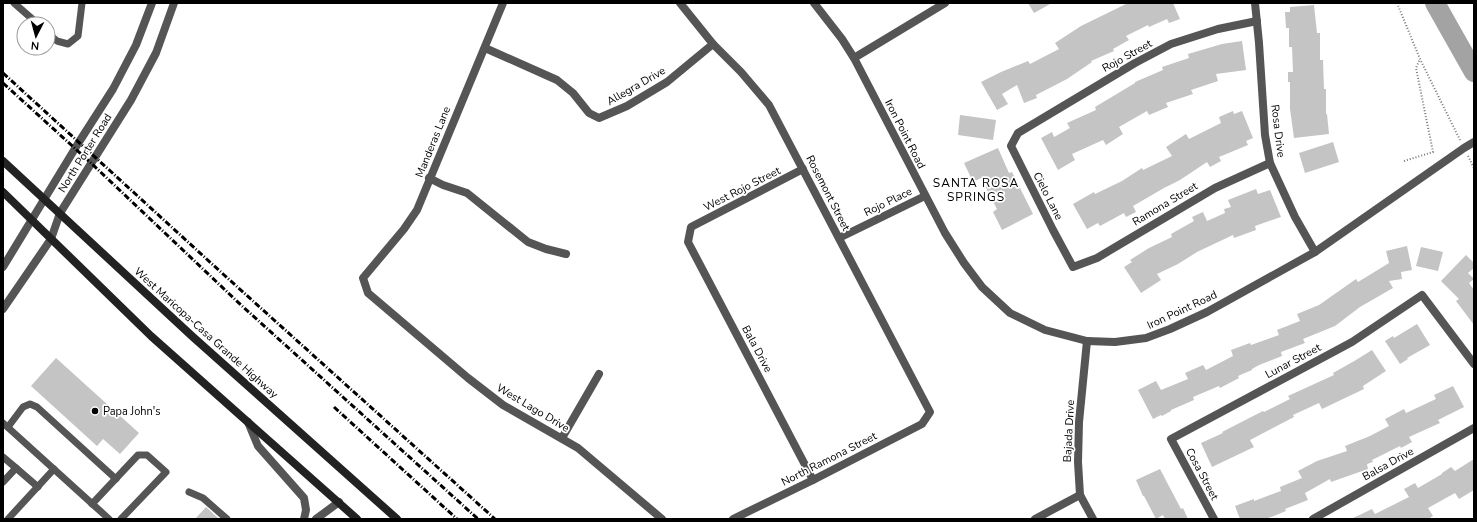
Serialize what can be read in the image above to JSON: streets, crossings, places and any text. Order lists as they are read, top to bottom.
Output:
{
  "streets": {
    "main road": ["West Maricopa-Casa Grande Highway"],
    "street": [
      "Rojo Street",
      "Allegra Drive",
      "Rosa Drive",
      "Iron Point Road",
      "Manderas Lane",
      "North Porter Road",
      "West Rojo Street",
      "Rosemont Street",
      "Cielo Lane",
      "Rojo Place",
      "Ramona Street",
      "Bala Drive",
      "Lunar Street",
      "West Lago Drive",
      "Bajada Drive",
      "North Ramona Street",
      "Balsa Drive",
      "Cosa Street"
    ]
  },
  "crossings": [
    ["Rojo Street", "Rosa Drive"],
    ["Rojo Street", "Cielo Lane"],
    ["Allegra Drive", "Manderas Lane"],
    ["Allegra Drive", "Rosemont Street"],
    ["Rosa Drive", "Iron Point Road"],
    ["Rosa Drive", "Ramona Street"],
    ["Iron Point Road", "Rojo Place"],
    ["Iron Point Road", "Bajada Drive"],
    ["Manderas Lane", "West Lago Drive"],
    ["North Porter Road", "West Maricopa-Casa Grande Highway"],
    ["West Rojo Street", "Rosemont Street"],
    ["West Rojo Street", "Bala Drive"],
    ["Rosemont Street", "Rojo Place"],
    ["Rosemont Street", "North Ramona Street"],
    ["Cielo Lane", "Ramona Street"],
    ["Bala Drive", "North Ramona Street"],
    ["Lunar Street", "Cosa Street"]
  ],
  "districts": ["SANTA ROSA SPRINGS"],
  "places": ["Papa John's"],
  "north": "bottom"
}
